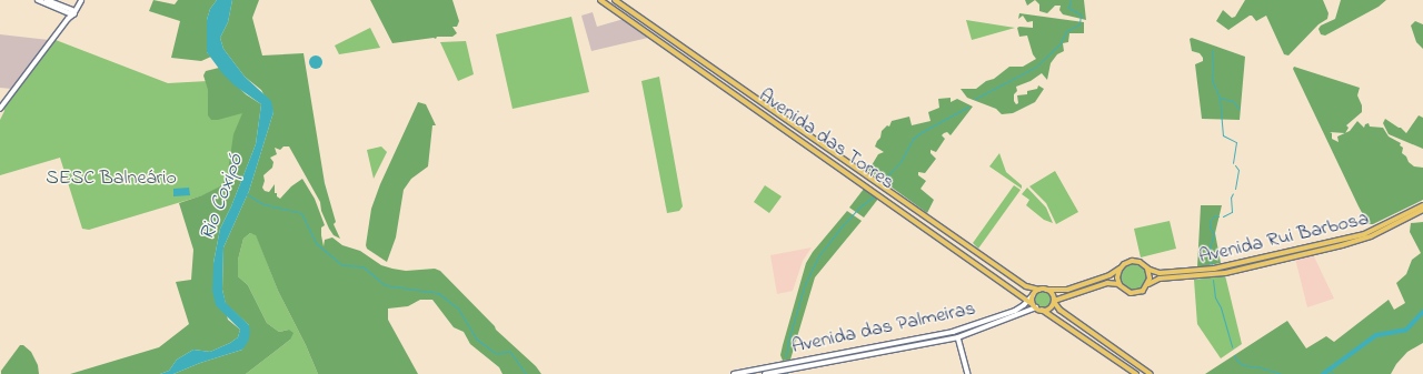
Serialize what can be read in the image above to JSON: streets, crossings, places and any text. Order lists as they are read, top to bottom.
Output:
{
  "streets": {
    "main road": ["Avenida das Torres", "Avenida Rui Barbosa"],
    "street": ["Avenida das Palmeiras"]
  },
  "crossings": [
    ["Avenida das Torres", "Avenida das Palmeiras"]
  ],
  "water": ["Rio Coxipó"],
  "parks": ["SESC Balneário"]
}
